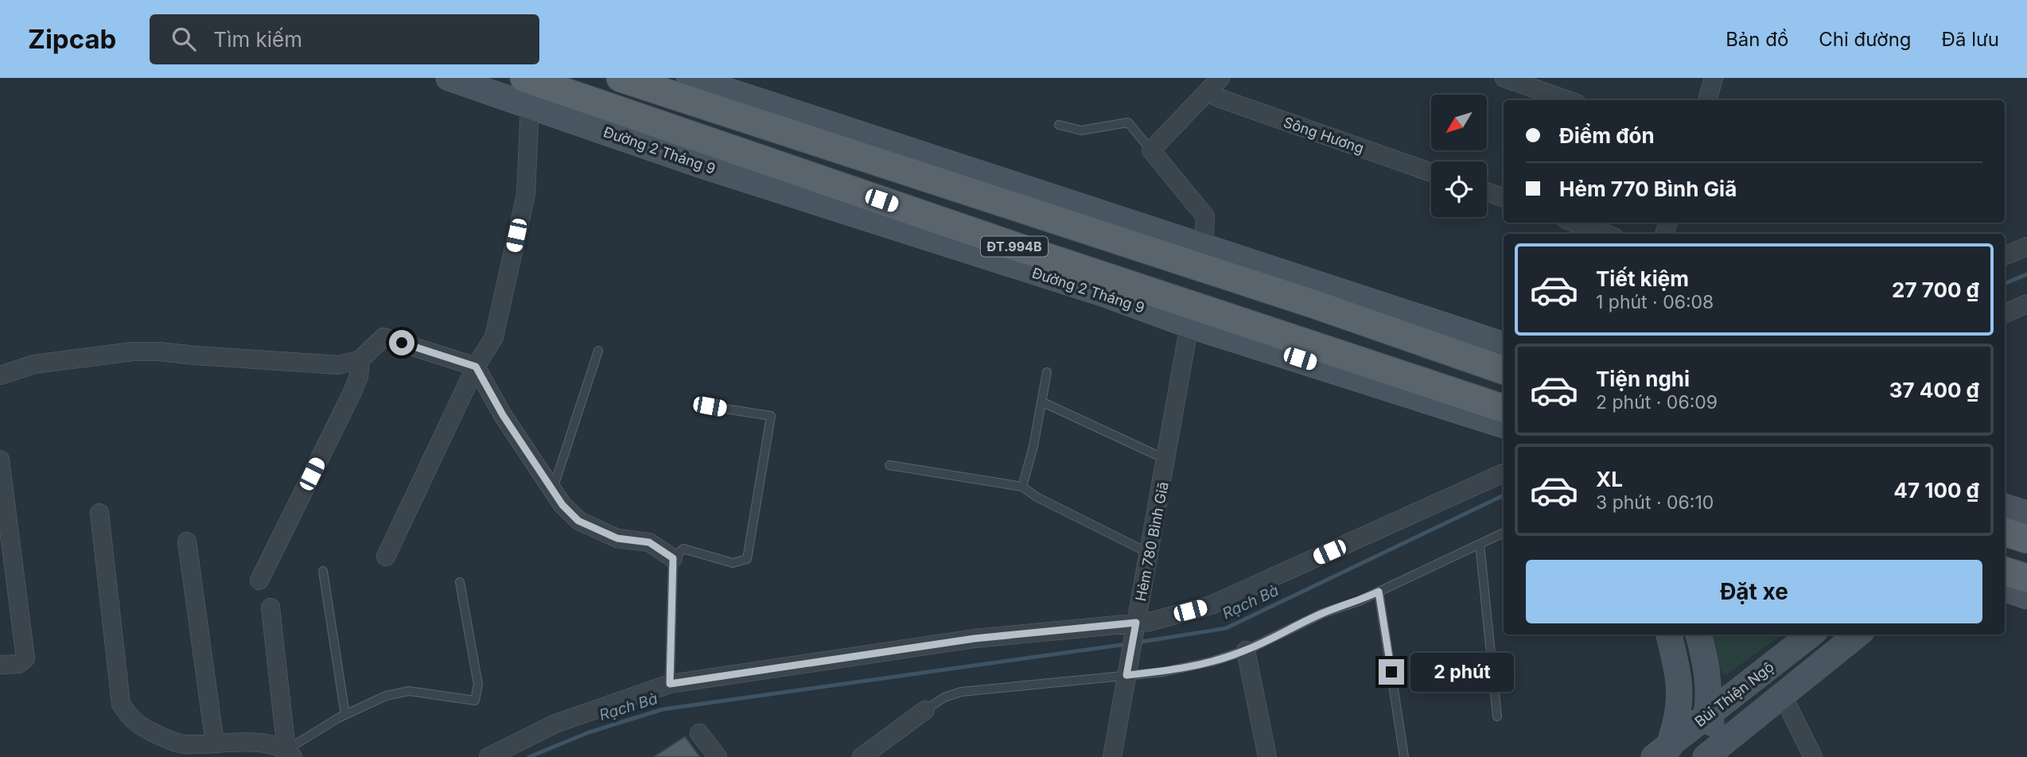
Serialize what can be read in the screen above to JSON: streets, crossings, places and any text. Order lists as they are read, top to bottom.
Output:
{
  "streets": {
    "main road": ["Đường 2 Tháng 9", "ĐT.994B", "Bùi Thiện Ngộ"],
    "street": ["Sông Hương", "Hẻm 780 Bình Giã"]
  },
  "crossings": [
    ["Đường 2 Tháng 9", "Hẻm 780 Bình Giã"]
  ],
  "water": ["Rạch Bà"],
  "north": "bottom left",
  "page": {
    "header": "Zipcab",
    "search": "Tìm kiếm",
    "nav": ["Bản đồ", "Chỉ đường", "Đã lưu"],
    "banner": ["Điểm đón", "Hẻm 770 Bình Giã"],
    "list": [
      {
        "name": "Tiết kiệm",
        "note": "1 phút · 06:08",
        "value": "27 700 ₫"
      },
      {
        "name": "Tiện nghi",
        "note": "2 phút · 06:09",
        "value": "37 400 ₫"
      },
      {
        "name": "XL",
        "note": "3 phút · 06:10",
        "value": "47 100 ₫"
      }
    ],
    "buttons": "Đặt xe",
    "bubble": "2 phút"
  }
}
